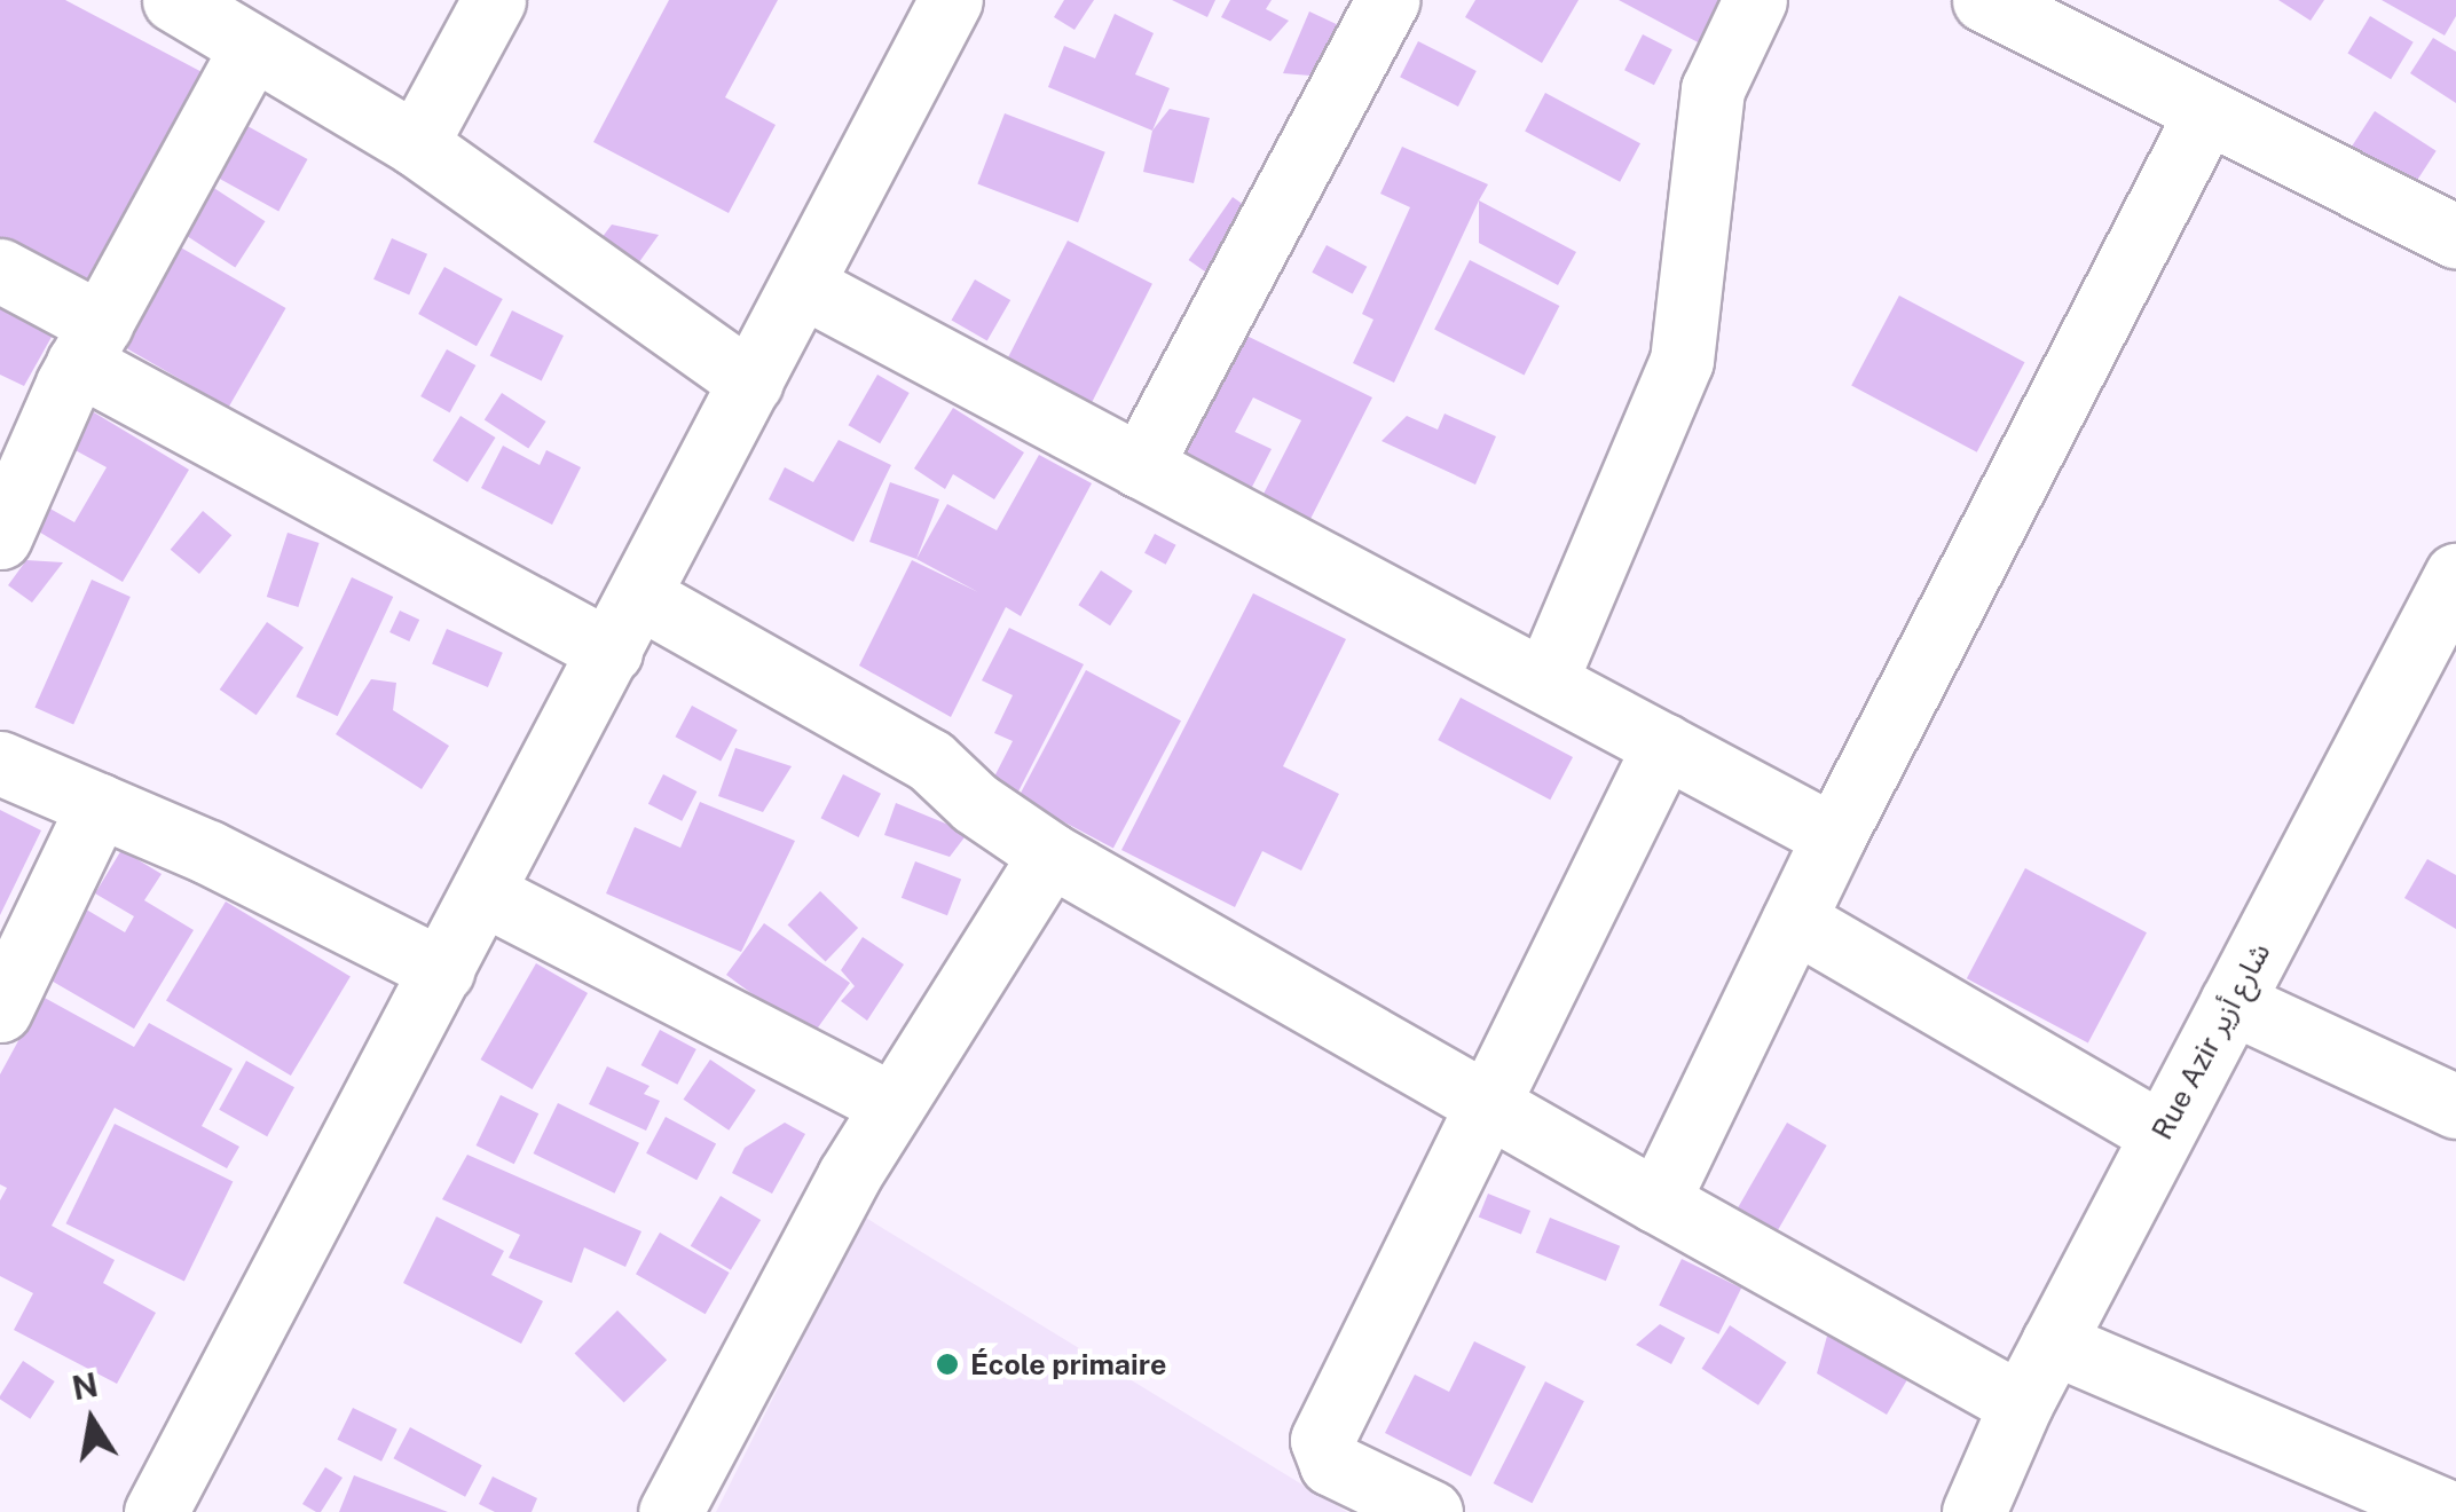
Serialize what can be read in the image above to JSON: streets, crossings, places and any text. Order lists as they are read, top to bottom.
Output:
{
  "streets": {
    "street": ["Rue Azir شارع أزير"]
  },
  "places": ["École primaire"],
  "north": "top"
}
